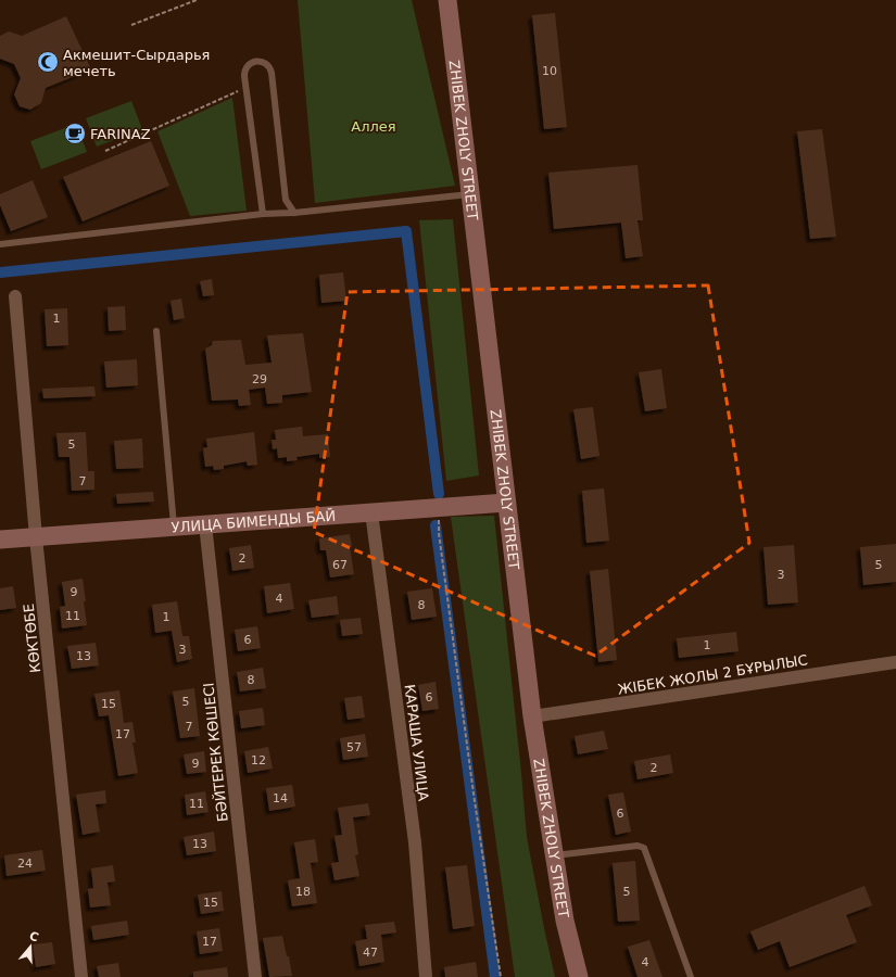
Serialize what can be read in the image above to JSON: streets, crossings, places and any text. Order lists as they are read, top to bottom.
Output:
{
  "streets": {
    "main road": ["ZHIBEK ZHOLY STREET", "УЛИЦА БИМЕНДЫ БАЙ"],
    "street": [
      "КӨКТӨБЕ",
      "ЖІБЕК ЖОЛЫ 2 БҰРЫЛЫС",
      "КАРАША УЛИЦА",
      "БӘЙТЕРЕК КӨШЕСІ"
    ]
  },
  "crossings": [
    ["ZHIBEK ZHOLY STREET", "УЛИЦА БИМЕНДЫ БАЙ"],
    ["ZHIBEK ZHOLY STREET", "ЖІБЕК ЖОЛЫ 2 БҰРЫЛЫС"],
    ["УЛИЦА БИМЕНДЫ БАЙ", "КӨКТӨБЕ"],
    ["УЛИЦА БИМЕНДЫ БАЙ", "КАРАША УЛИЦА"],
    ["УЛИЦА БИМЕНДЫ БАЙ", "БӘЙТЕРЕК КӨШЕСІ"]
  ],
  "parks": ["Аллея"],
  "places": {
    "mosque": ["Акмешит-Сырдарья мечеть"],
    "cafe": ["FARINAZ"]
  },
  "house_numbers": [
    "10",
    "1",
    "29",
    "5",
    "7",
    "2",
    "67",
    "5",
    "3",
    "9",
    "4",
    "8",
    "11",
    "1",
    "6",
    "1",
    "3",
    "13",
    "8",
    "6",
    "5",
    "15",
    "7",
    "17",
    "57",
    "12",
    "9",
    "2",
    "14",
    "11",
    "6",
    "13",
    "24",
    "18",
    "5",
    "15",
    "17",
    "47",
    "4"
  ],
  "north": "top"
}
